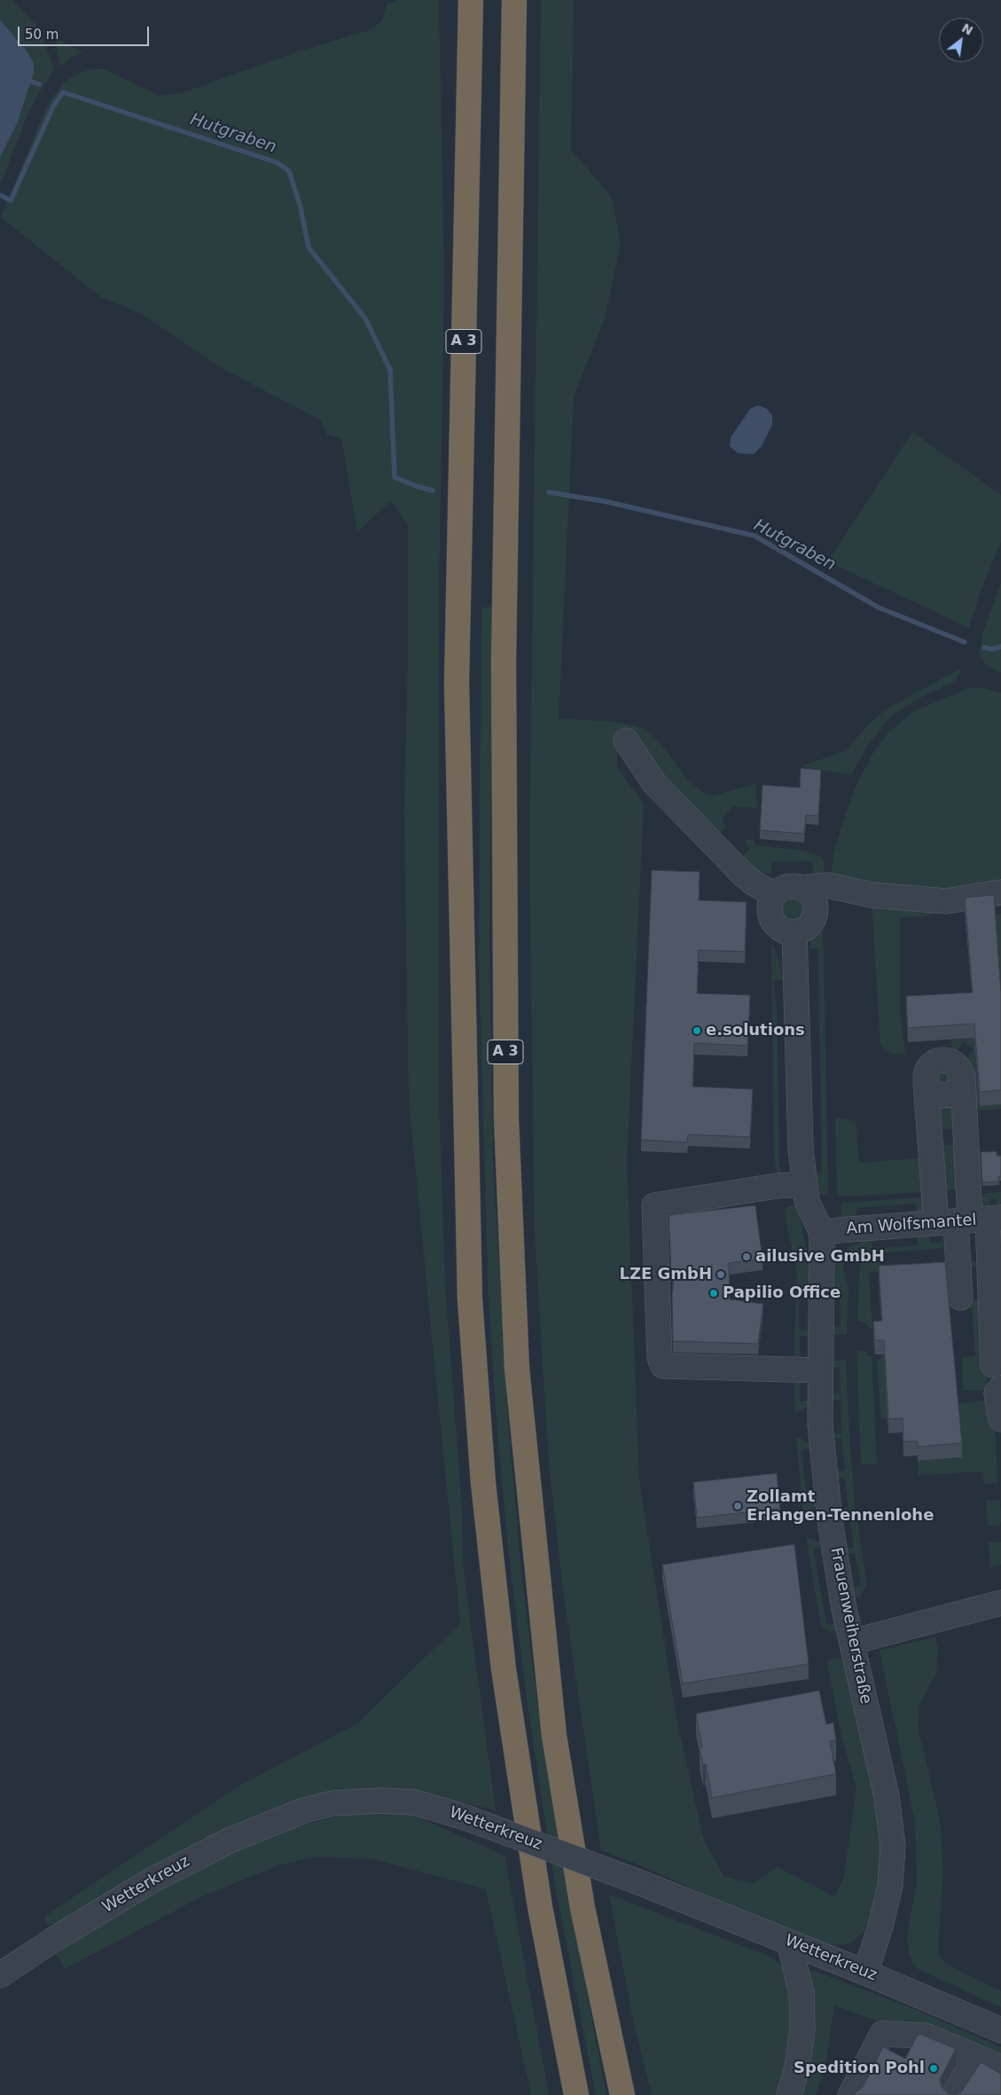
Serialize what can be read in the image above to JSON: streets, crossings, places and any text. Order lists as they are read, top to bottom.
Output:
{
  "streets": {
    "highway": ["A 3"],
    "street": ["Am Wolfsmantel", "Frauenweiherstraße", "Wetterkreuz"]
  },
  "crossings": [
    ["Am Wolfsmantel", "Frauenweiherstraße"],
    ["Frauenweiherstraße", "Wetterkreuz"]
  ],
  "water": ["Hutgraben"],
  "places": [
    "e.solutions",
    "ailusive GmbH",
    "LZE GmbH",
    "Papilio Office",
    "Zollamt Erlangen-Tennenlohe",
    "Spedition Pohl"
  ],
  "scale_bar": "50 m",
  "north": "top right"
}
